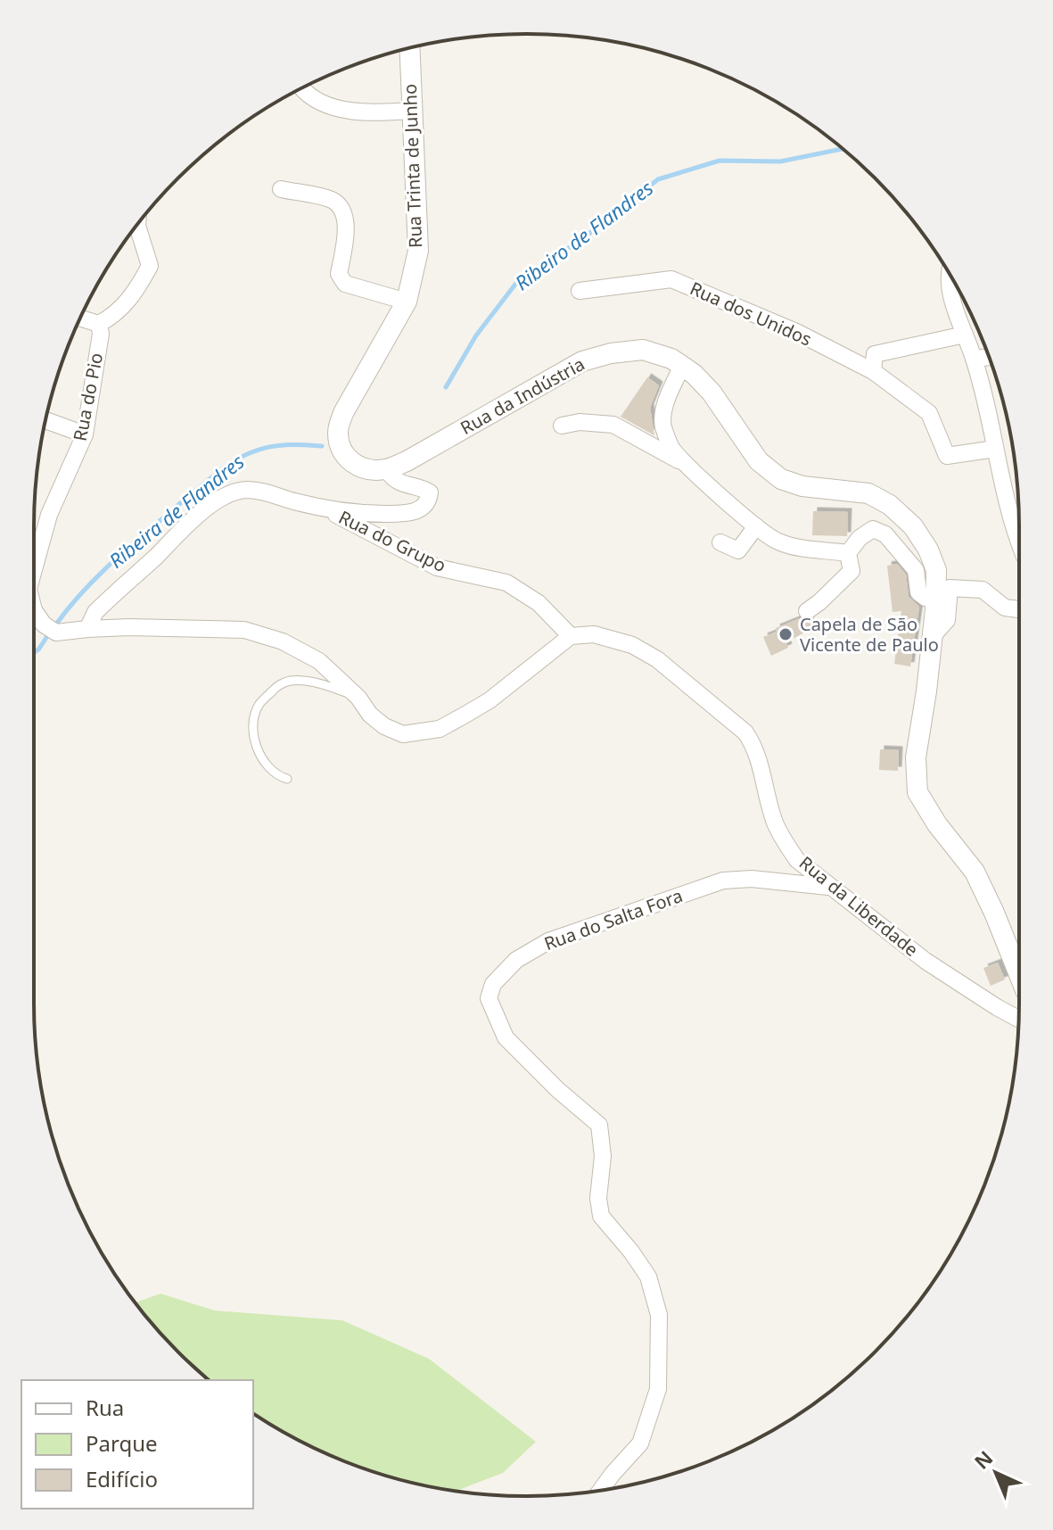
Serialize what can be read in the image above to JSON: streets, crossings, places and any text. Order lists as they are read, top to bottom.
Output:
{
  "streets": {
    "street": [
      "Rua Trinta de Junho",
      "Rua dos Unidos",
      "Rua da Indústria",
      "Rua do Pio",
      "Rua do Grupo",
      "Rua da Liberdade",
      "Rua do Salta Fora"
    ]
  },
  "crossings": [
    ["Rua Trinta de Junho", "Rua da Indústria"],
    ["Rua do Pio", "Rua do Grupo"],
    ["Rua do Pio", "Rua da Liberdade"],
    ["Rua do Grupo", "Rua da Liberdade"],
    ["Rua da Liberdade", "Rua do Salta Fora"]
  ],
  "water": ["Ribeiro de Flandres", "Ribeira de Flandres"],
  "places": ["Capela de São Vicente de Paulo"],
  "legend": ["Rua", "Parque", "Edifício"],
  "north": "top left"
}
